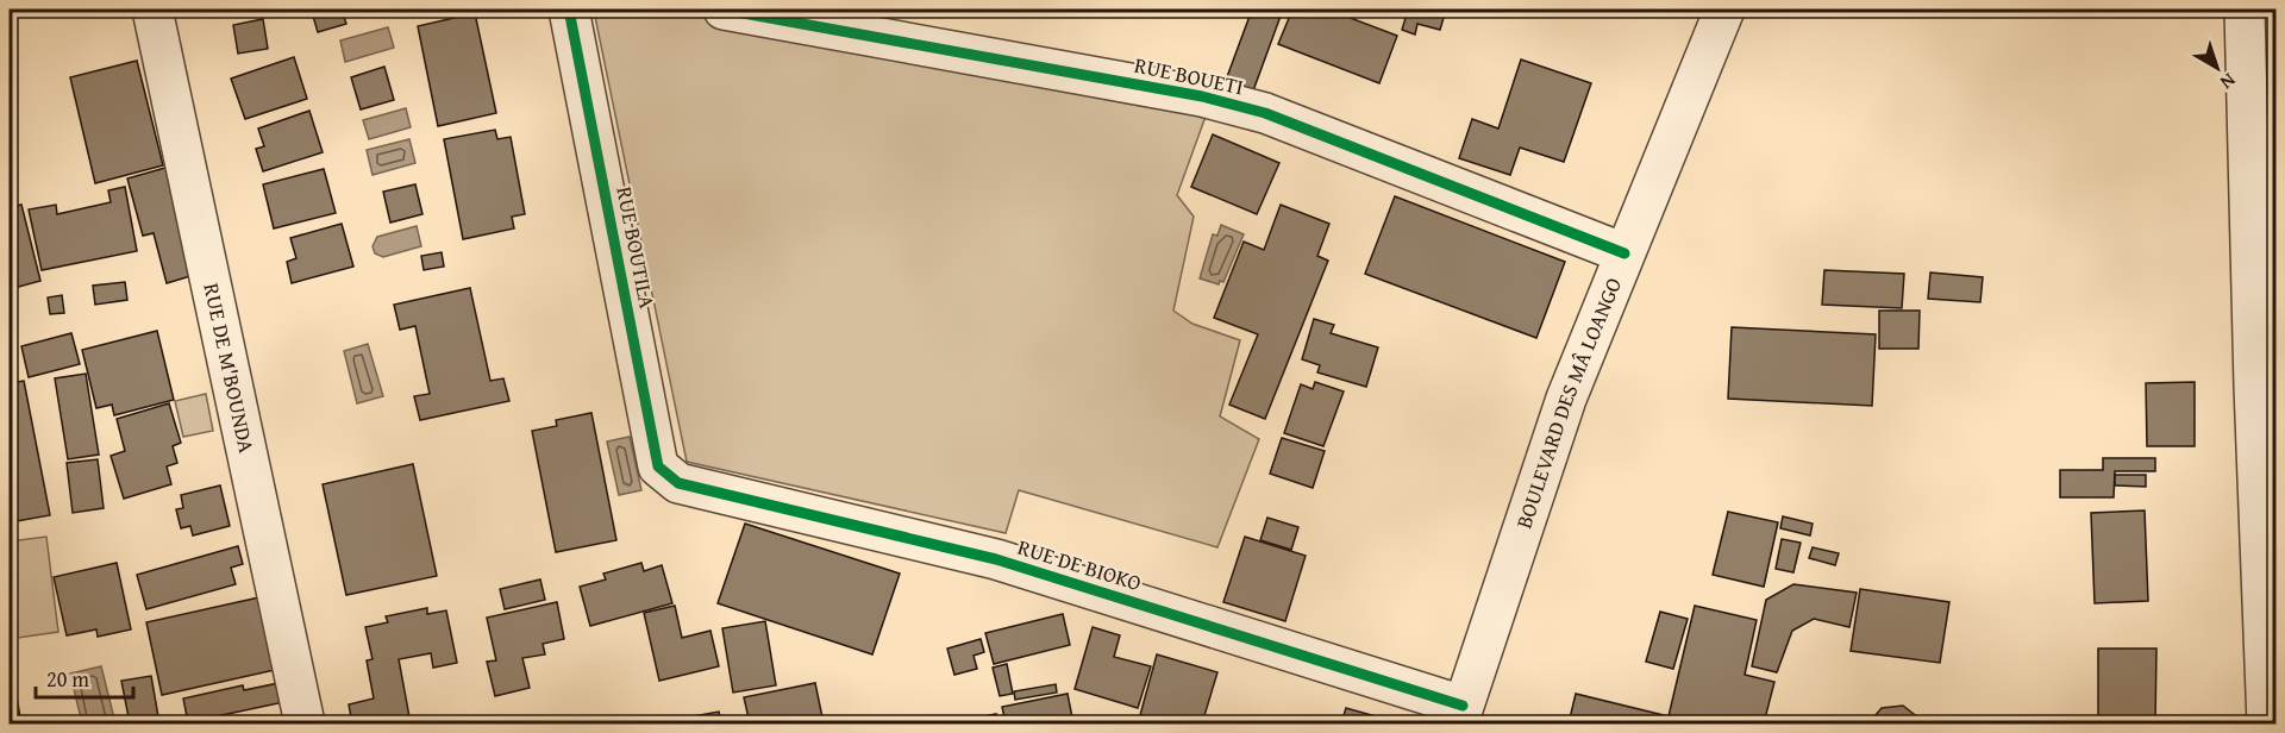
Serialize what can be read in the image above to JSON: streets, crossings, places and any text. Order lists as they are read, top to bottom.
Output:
{
  "streets": {
    "street": [
      "RUE BOUETI",
      "RUE BOUTILA",
      "RUE DE M'BOUNDA",
      "BOULEVARD DES MÂ LOANGO",
      "RUE DE BIOKO"
    ]
  },
  "crossings": [
    ["RUE BOUETI", "BOULEVARD DES MÂ LOANGO"],
    ["RUE BOUTILA", "RUE DE BIOKO"],
    ["BOULEVARD DES MÂ LOANGO", "RUE DE BIOKO"]
  ],
  "scale_bar": "20 m",
  "north": "bottom right"
}
